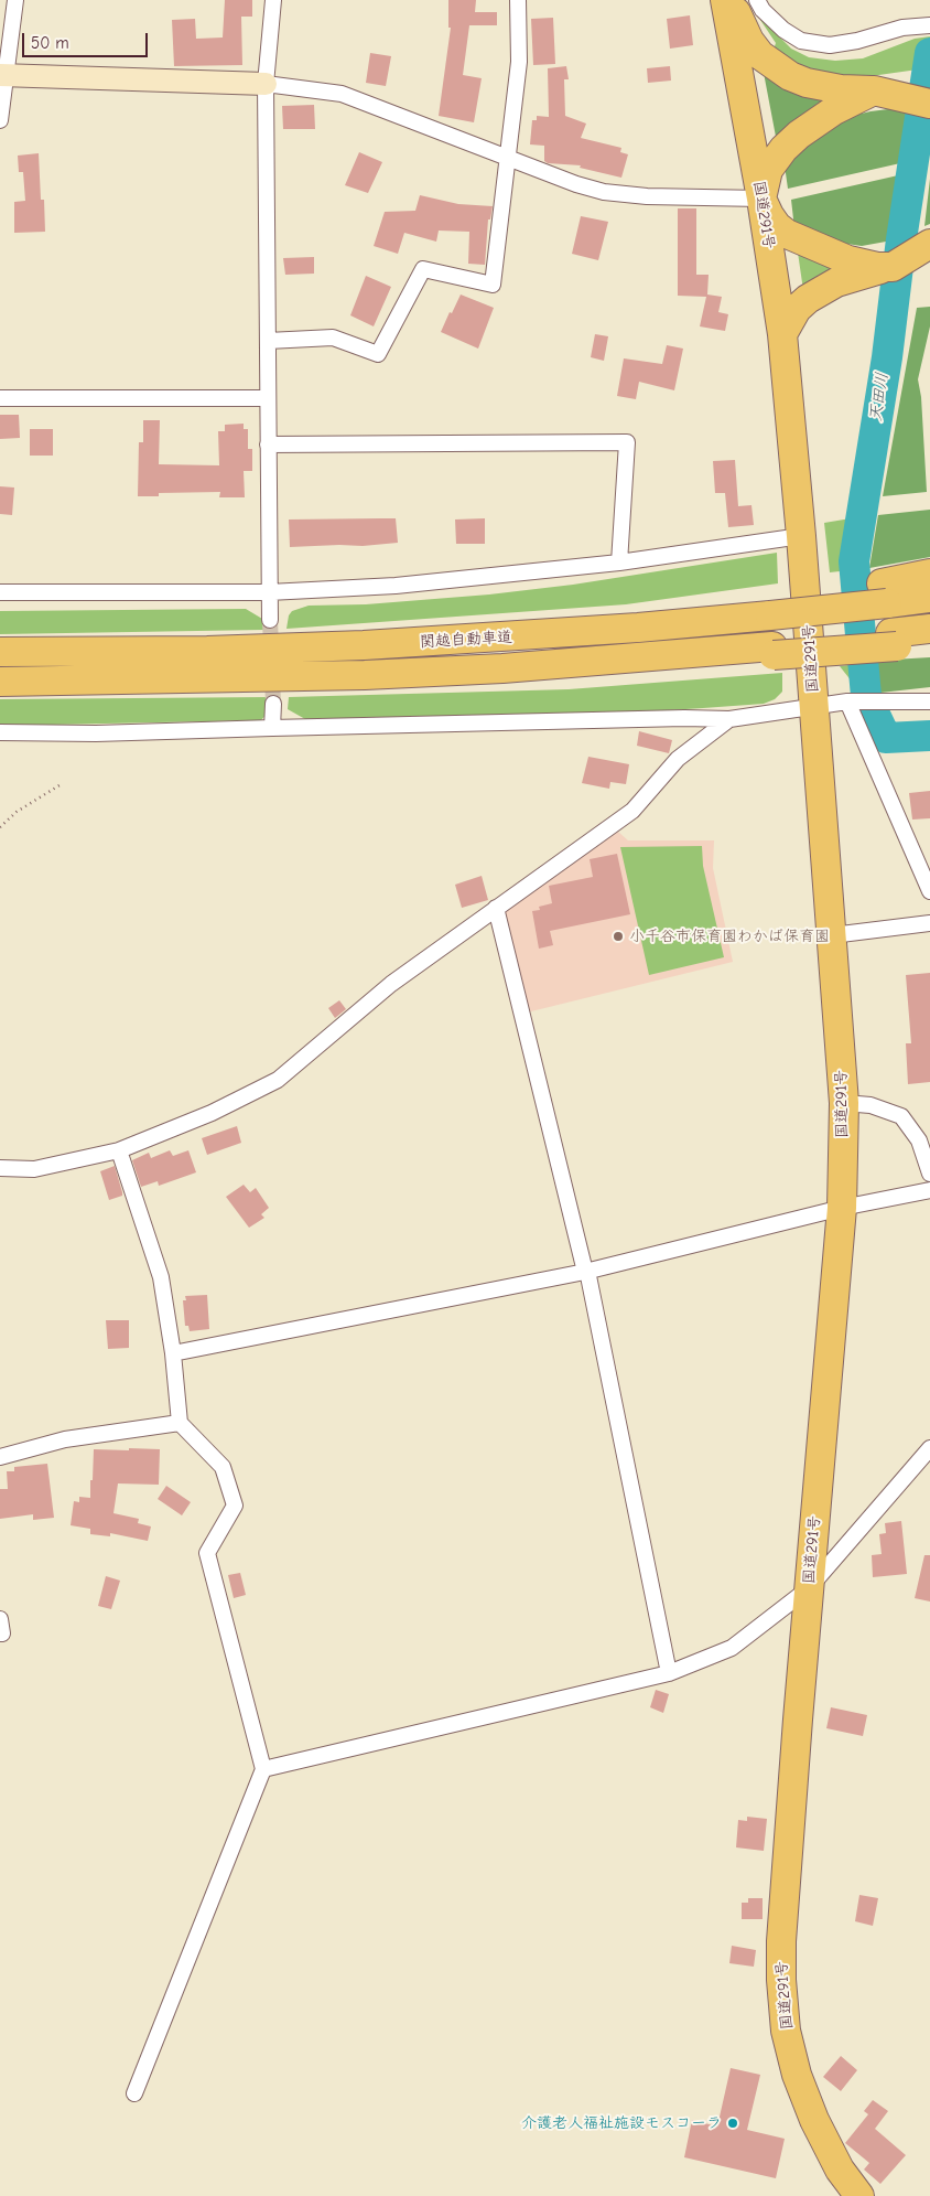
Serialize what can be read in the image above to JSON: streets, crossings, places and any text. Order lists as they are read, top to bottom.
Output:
{
  "streets": {
    "highway": ["国道291号", "関越自動車道"]
  },
  "water": ["天田川"],
  "places": ["小千谷市保育園わかば保育園", "介護老人福祉施設モスコーラ"],
  "scale_bar": "50 m"
}
